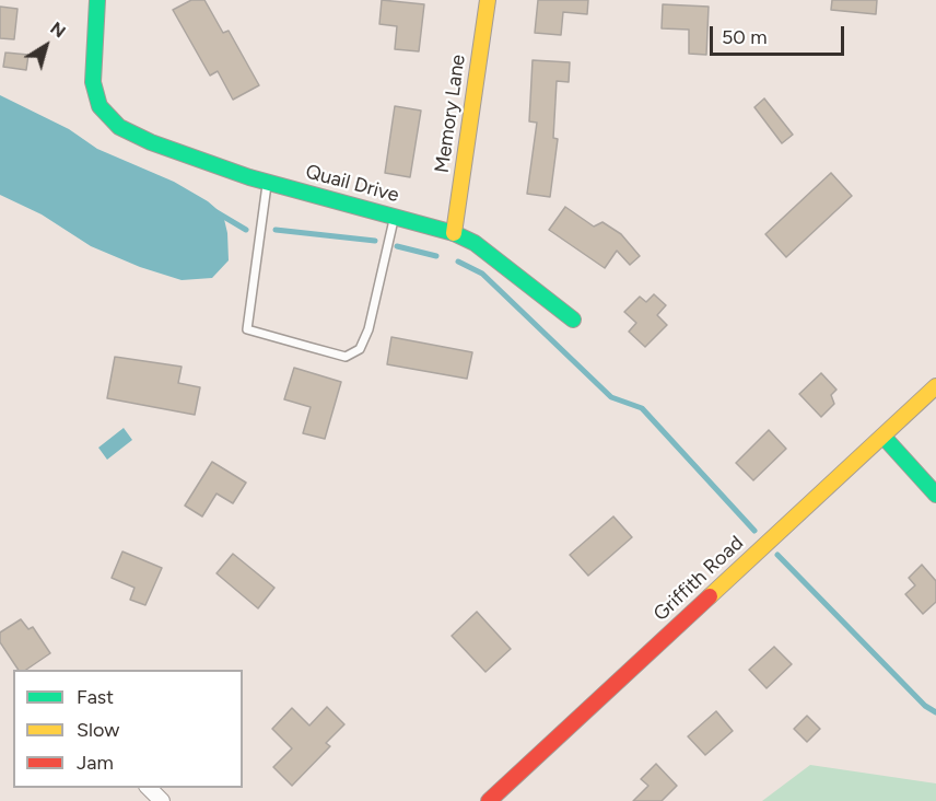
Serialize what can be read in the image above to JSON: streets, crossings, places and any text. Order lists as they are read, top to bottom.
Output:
{
  "streets": {
    "street": ["Memory Lane", "Quail Drive", "Griffith Road"]
  },
  "crossings": [
    ["Memory Lane", "Quail Drive"]
  ],
  "legend": ["Fast", "Slow", "Jam"],
  "scale_bar": "50 m",
  "north": "top right"
}
